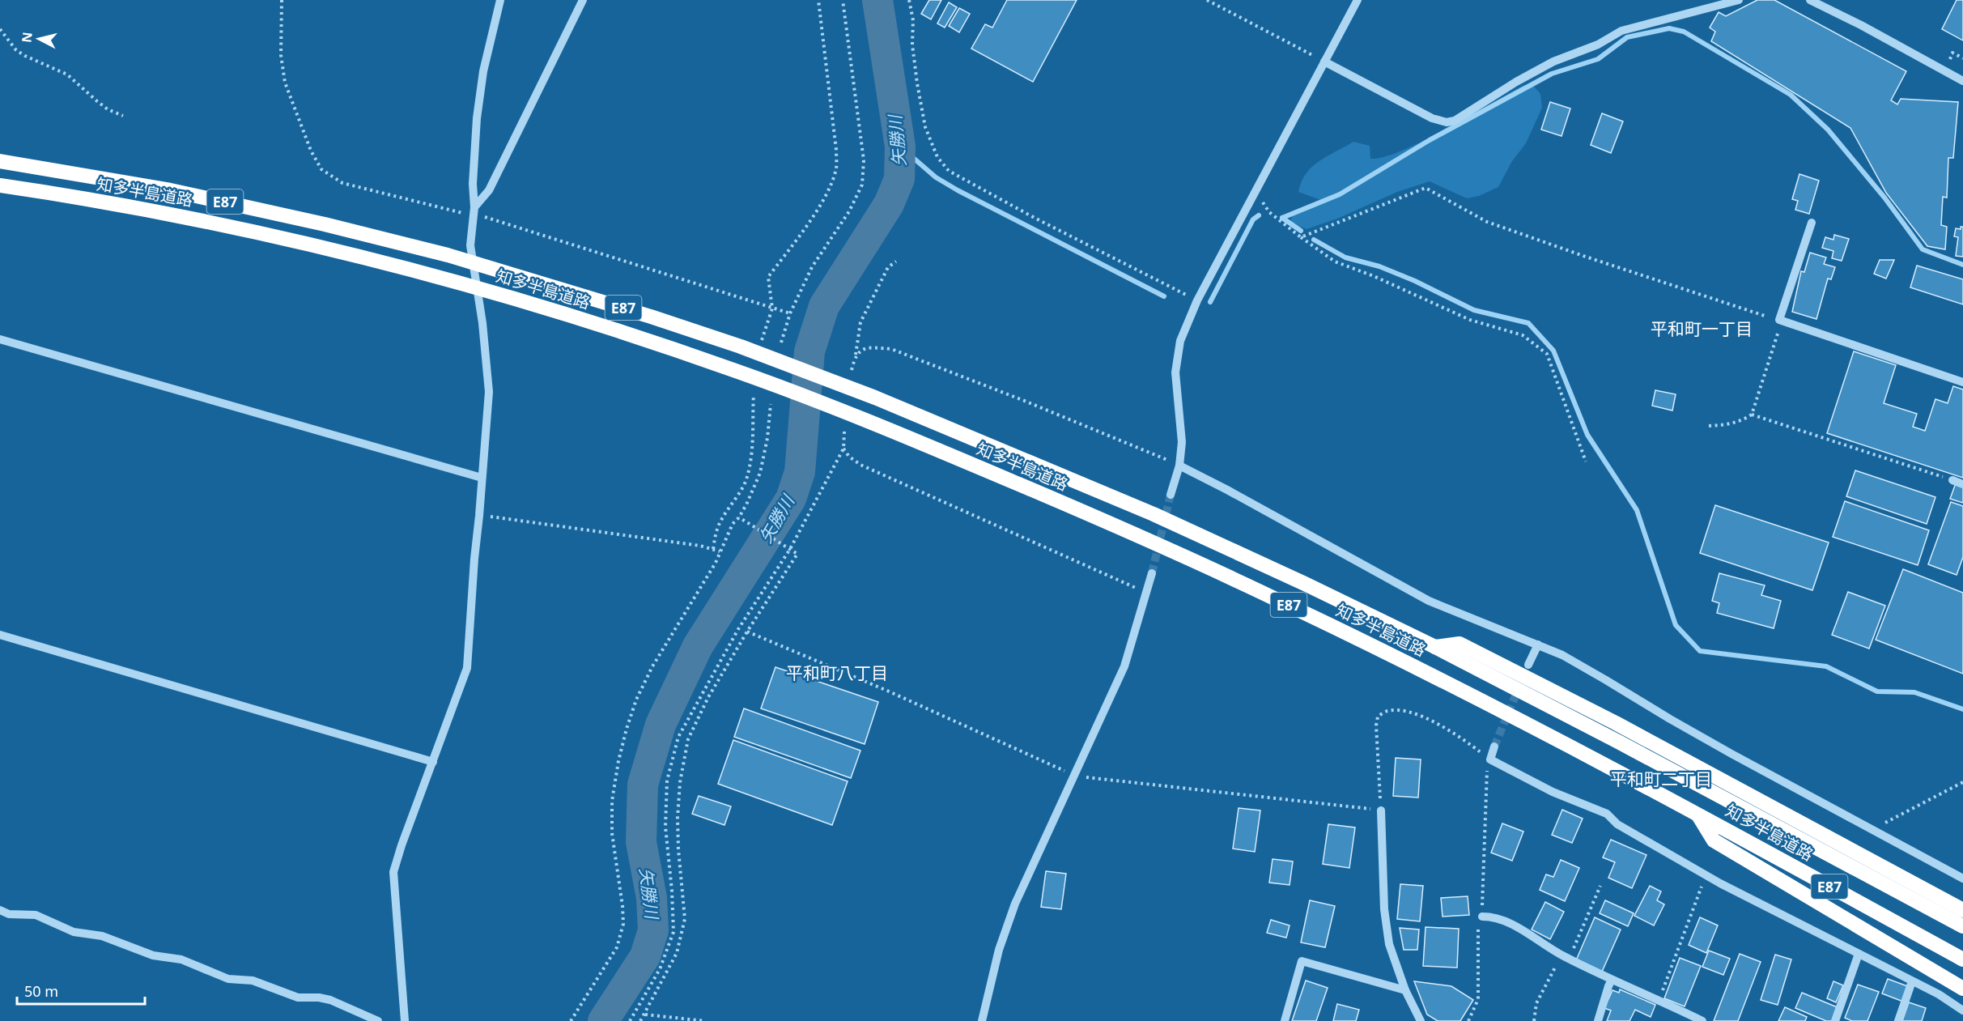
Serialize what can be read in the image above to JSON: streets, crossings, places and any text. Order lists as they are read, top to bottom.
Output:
{
  "streets": {
    "highway": ["知多半島道路", "E87"]
  },
  "districts": ["平和町一丁目", "平和町八丁目", "平和町二丁目"],
  "water": ["矢勝川"],
  "scale_bar": "50 m",
  "north": "left"
}
